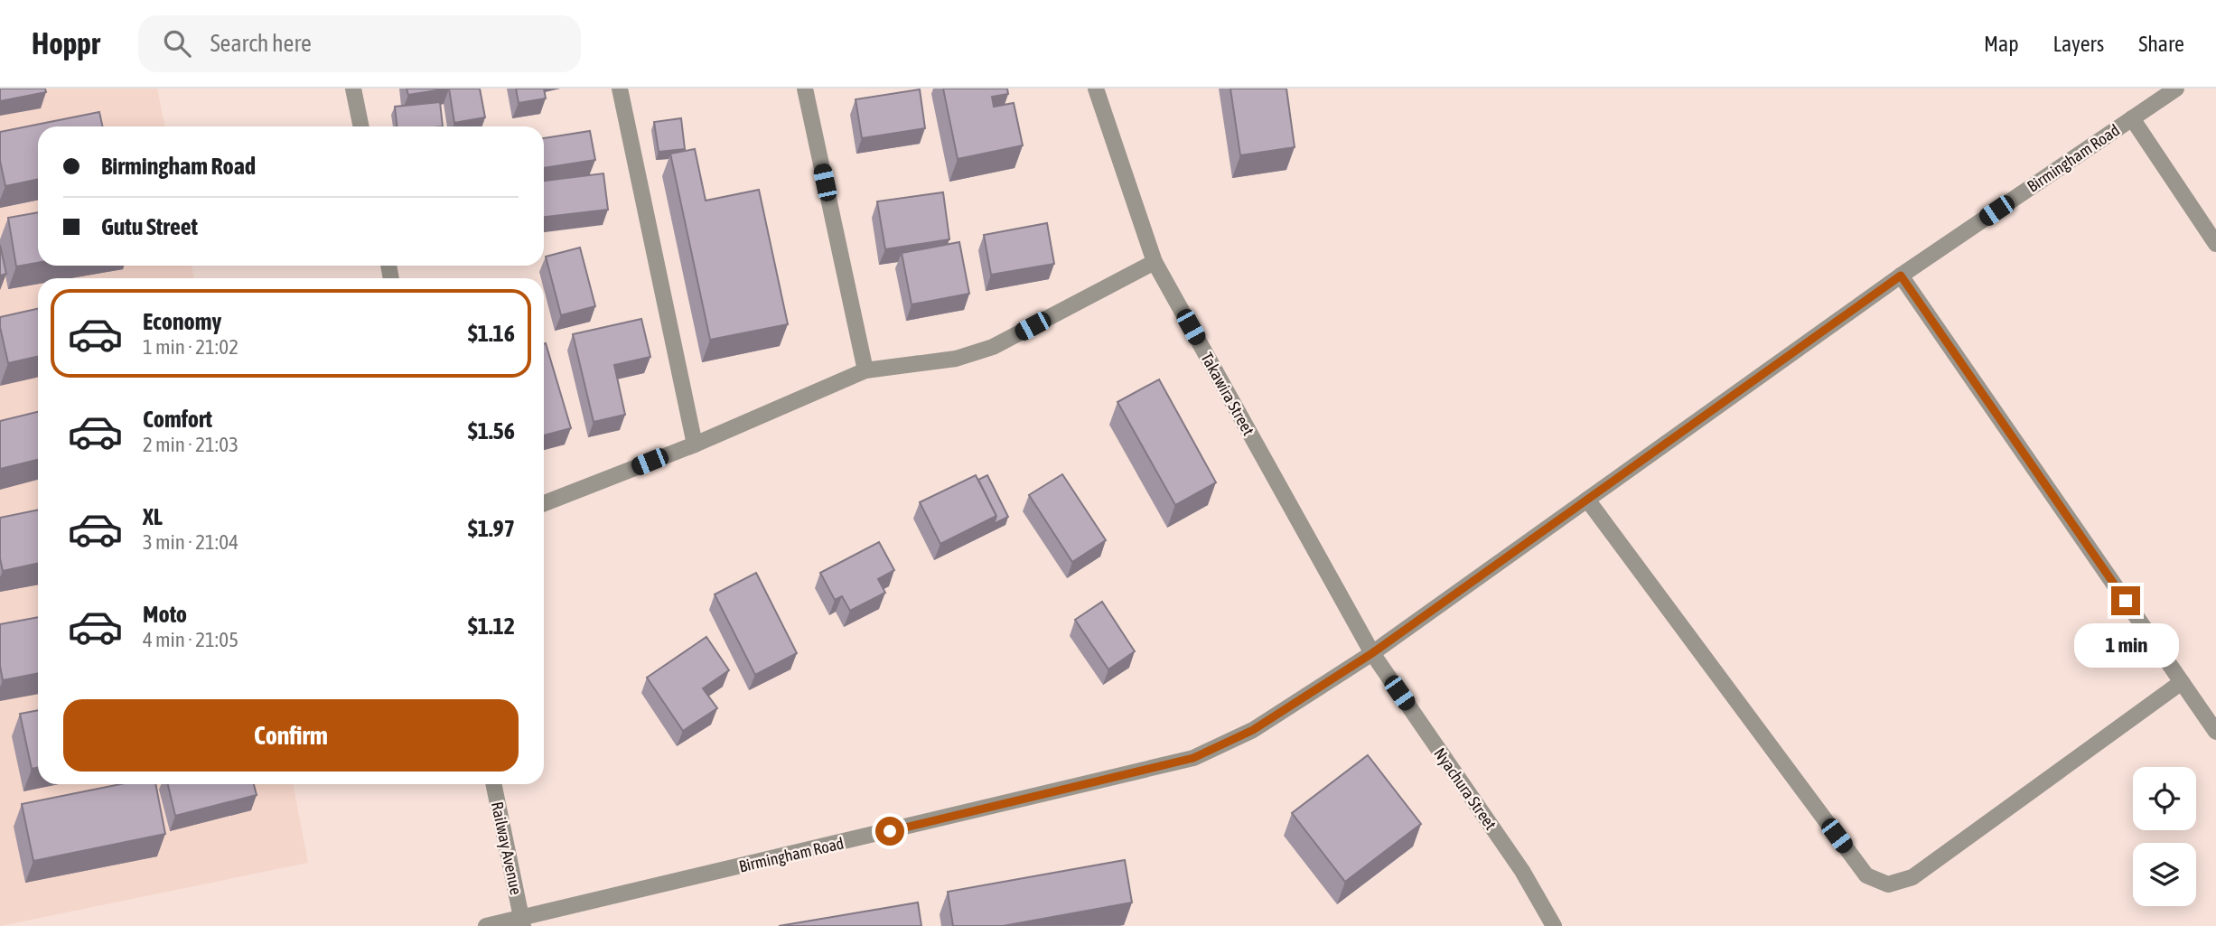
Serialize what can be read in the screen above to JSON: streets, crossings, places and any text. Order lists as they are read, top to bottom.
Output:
{
  "streets": {
    "street": [
      "Birmingham Road",
      "Takawira Street",
      "Nyachura Street",
      "Railway Avenue"
    ]
  },
  "crossings": [
    ["Birmingham Road", "Takawira Street"],
    ["Birmingham Road", "Nyachura Street"],
    ["Birmingham Road", "Railway Avenue"],
    ["Takawira Street", "Nyachura Street"]
  ],
  "page": {
    "header": "Hoppr",
    "search": "Search here",
    "nav": ["Map", "Layers", "Share"],
    "banner": ["Birmingham Road", "Gutu Street"],
    "list": [
      {
        "name": "Economy",
        "note": "1 min · 21:02",
        "value": "$1.16"
      },
      {
        "name": "Comfort",
        "note": "2 min · 21:03",
        "value": "$1.56"
      },
      {
        "name": "XL",
        "note": "3 min · 21:04",
        "value": "$1.97"
      },
      {
        "name": "Moto",
        "note": "4 min · 21:05",
        "value": "$1.12"
      }
    ],
    "bubble": "1 min",
    "buttons": "Confirm"
  }
}
